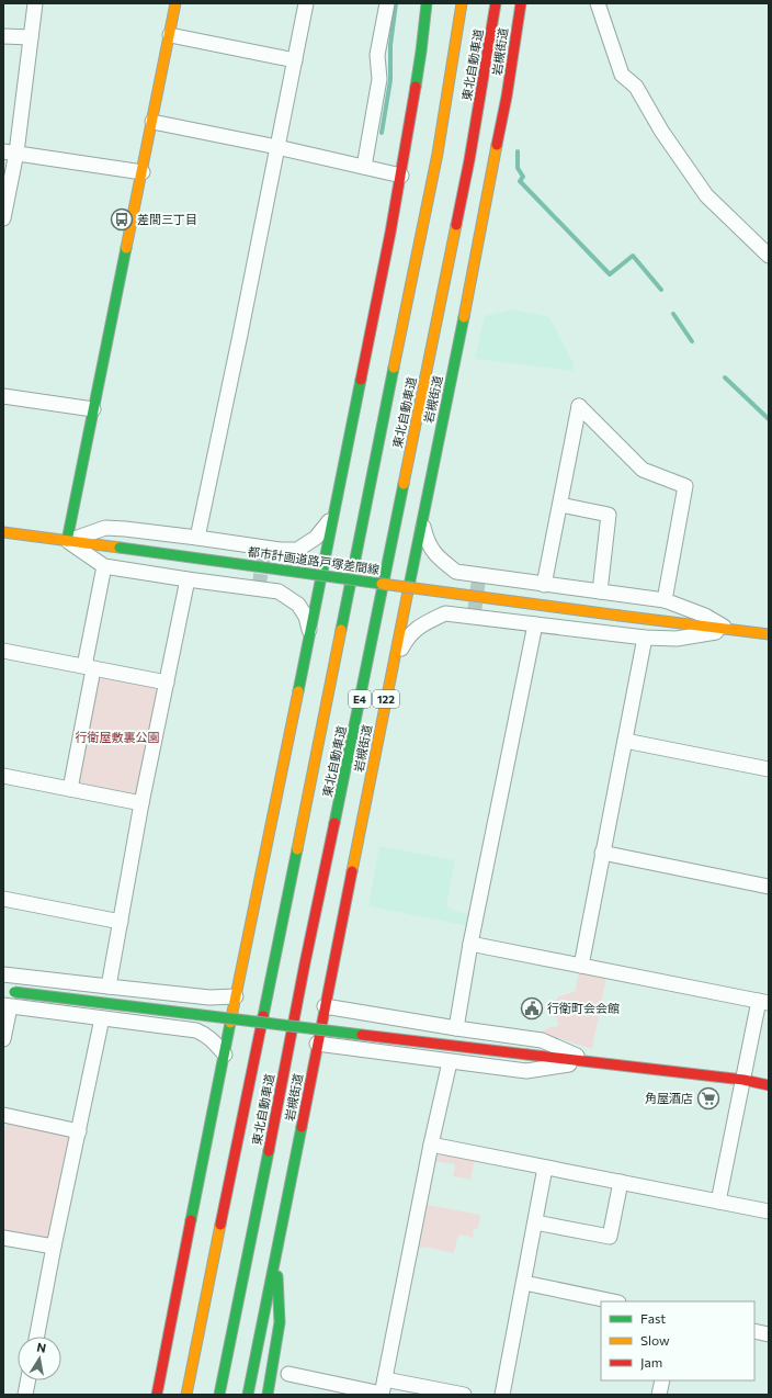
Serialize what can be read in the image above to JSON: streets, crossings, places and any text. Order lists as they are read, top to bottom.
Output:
{
  "streets": {
    "main road": [
      "岩槻街道",
      "東北自動車道",
      "都市計画道路戸塚差間線",
      "E4",
      "122"
    ]
  },
  "parks": ["行衛屋敷裏公園"],
  "places": {
    "bus stop": ["差間三丁目"],
    "public building": ["行衛町会会館"],
    "supermarket": ["角屋酒店"]
  },
  "legend": ["Fast", "Slow", "Jam"],
  "north": "top"
}
